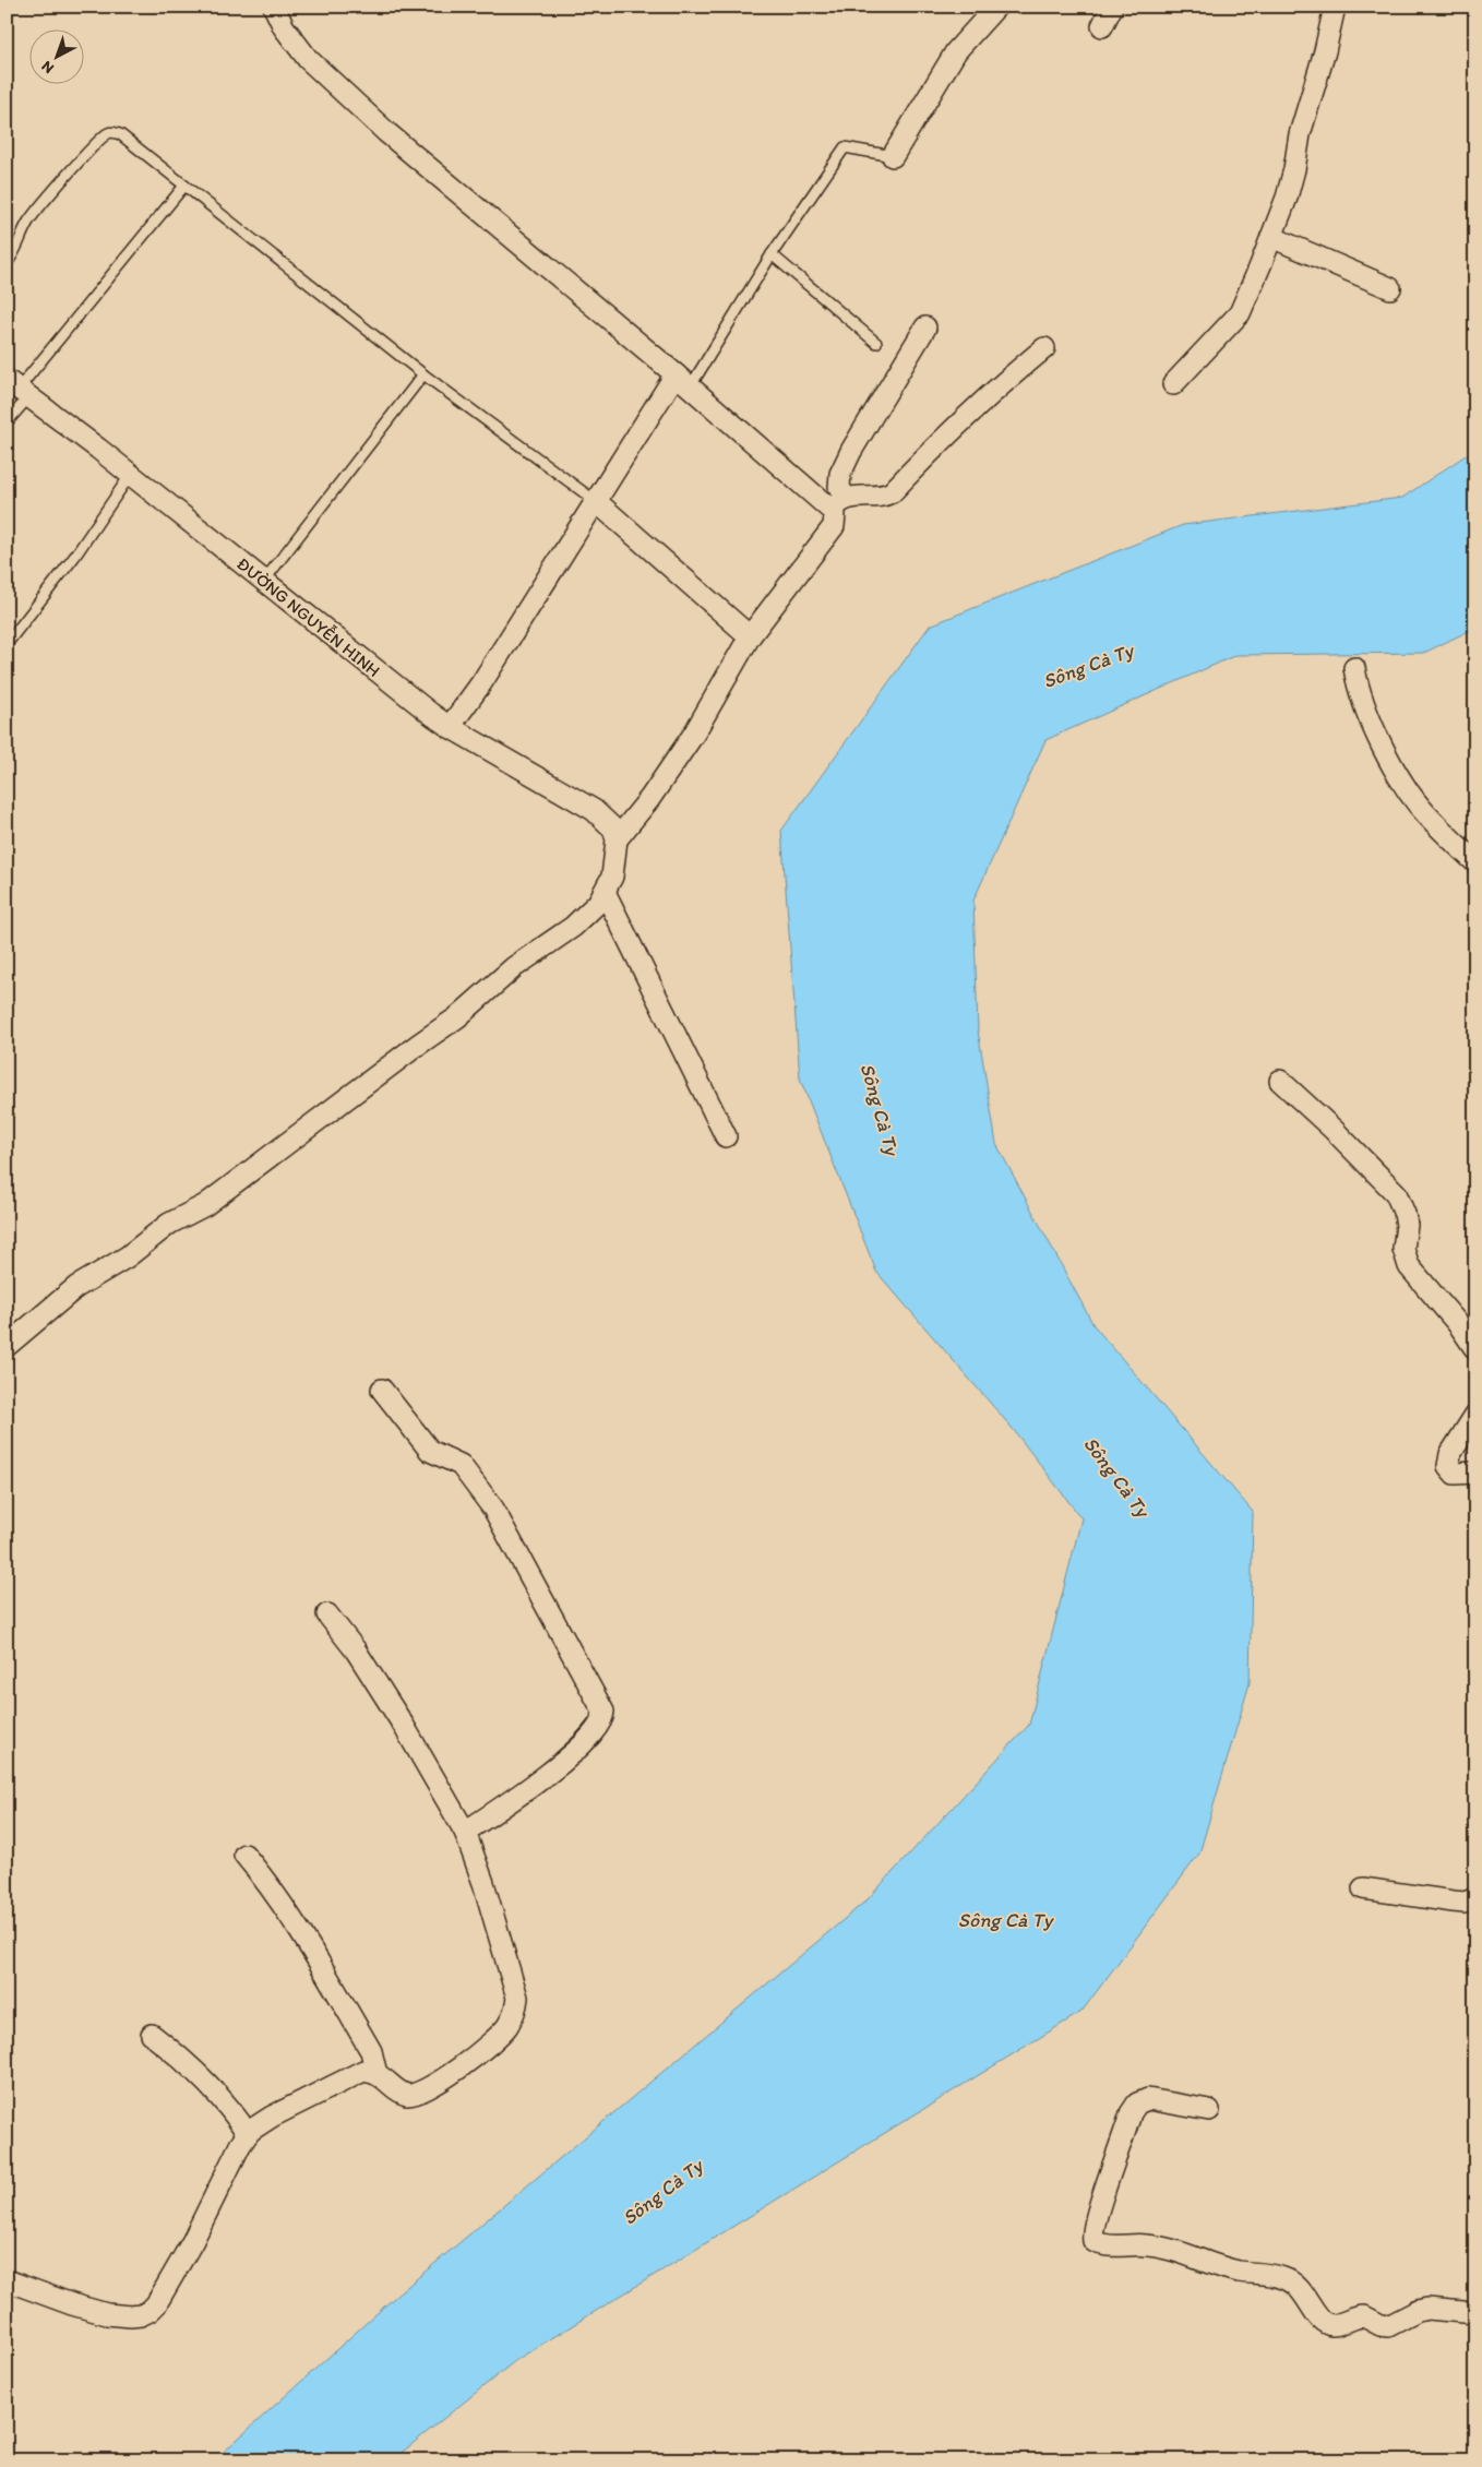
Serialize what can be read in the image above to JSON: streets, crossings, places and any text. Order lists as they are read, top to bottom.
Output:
{
  "streets": {
    "street": ["ĐƯỜNG NGUYỄN HINH"]
  },
  "water": ["Sông Cà Ty"],
  "north": "bottom left"
}
